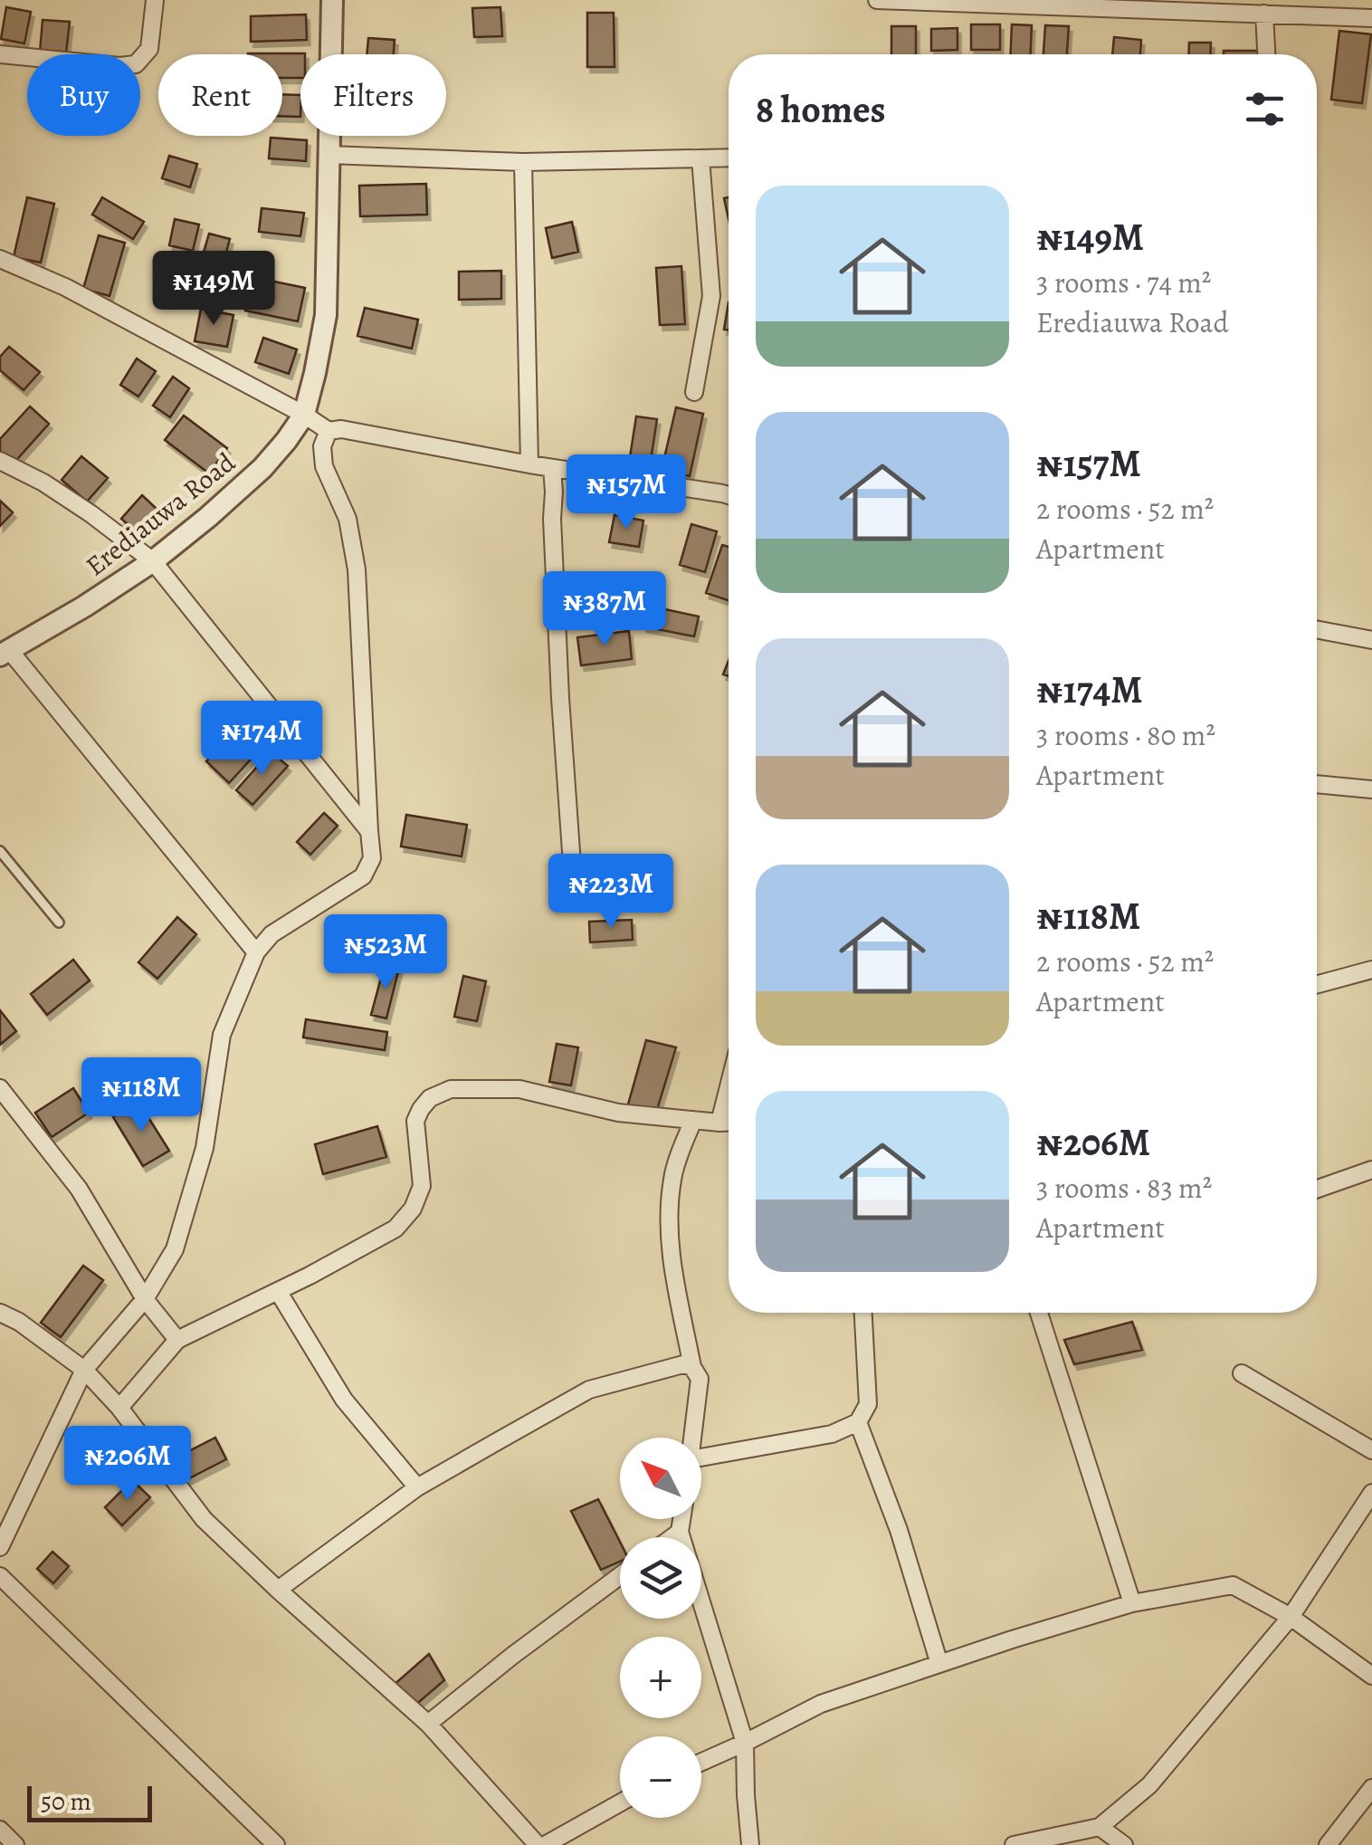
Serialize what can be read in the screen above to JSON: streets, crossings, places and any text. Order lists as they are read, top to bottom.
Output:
{
  "streets": {
    "street": ["Erediauwa Road"]
  },
  "scale_bar": "50 m",
  "north": "top left",
  "page": {
    "chip": ["Buy", "Rent", "Filters"],
    "heading": "8 homes",
    "list": [
      {
        "name": "₦149M",
        "note": "3 rooms · 74 m² · Erediauwa Road"
      },
      {
        "name": "₦157M",
        "note": "2 rooms · 52 m² · Apartment"
      },
      {
        "name": "₦174M",
        "note": "3 rooms · 80 m² · Apartment"
      },
      {
        "name": "₦118M",
        "note": "2 rooms · 52 m² · Apartment"
      },
      {
        "name": "₦206M",
        "note": "3 rooms · 83 m² · Apartment"
      }
    ],
    "price": [
      "₦149M",
      "₦157M",
      "₦387M",
      "₦174M",
      "₦223M",
      "₦523M",
      "₦118M",
      "₦206M"
    ],
    "map_buttons": ["+", "−"],
    "scale": "50 m"
  }
}
